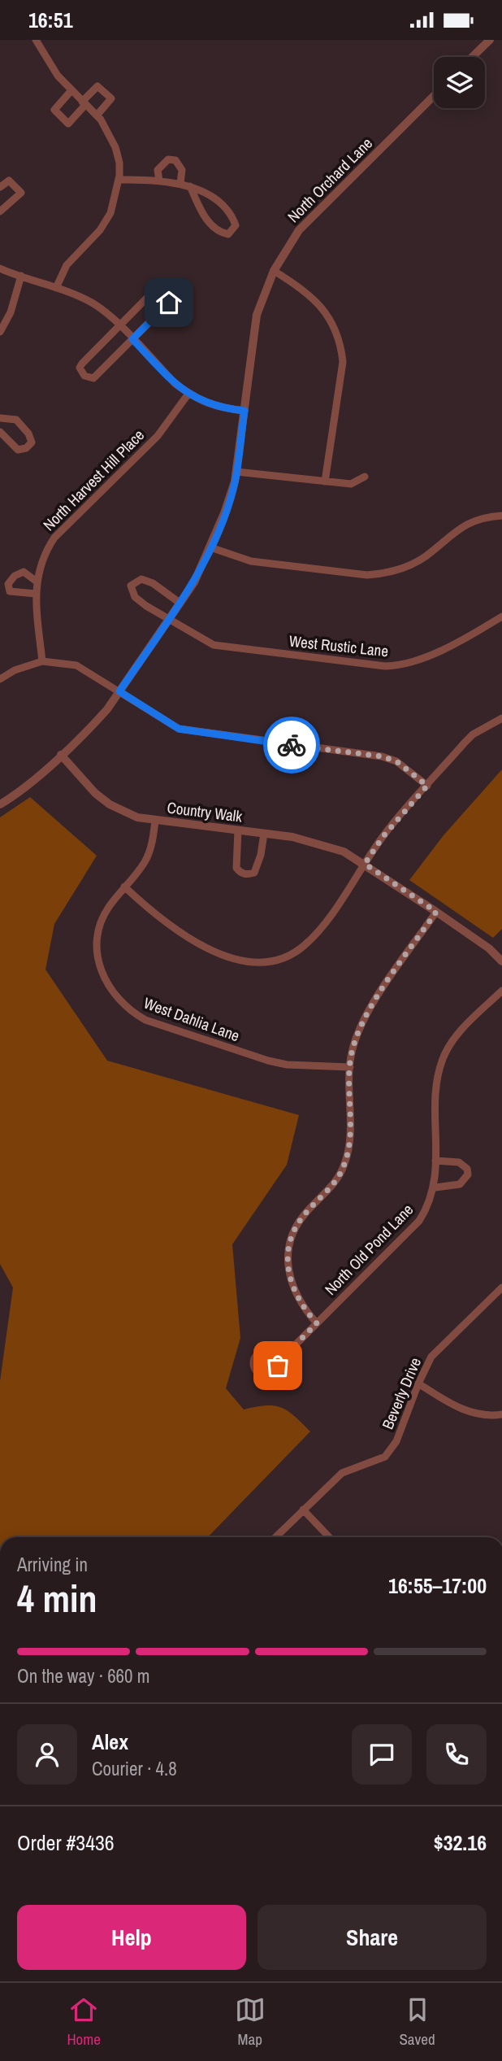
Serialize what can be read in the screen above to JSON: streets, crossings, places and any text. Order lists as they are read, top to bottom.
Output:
{
  "streets": {
    "street": [
      "North Orchard Lane",
      "North Harvest Hill Place",
      "West Rustic Lane",
      "Country Walk",
      "West Dahlia Lane",
      "North Old Pond Lane",
      "Beverly Drive"
    ]
  },
  "crossings": [
    ["North Orchard Lane", "West Rustic Lane"],
    ["North Orchard Lane", "Country Walk"],
    ["Country Walk", "West Dahlia Lane"]
  ],
  "page": {
    "status": "16:51",
    "heading": ["4 min", "Arriving in", "16:55–17:00"],
    "panel": [
      "Alex",
      "Courier · 4.8",
      "Order #3436",
      "$32.16"
    ],
    "bar": "On the way · 660 m",
    "buttons": ["Help", "Share"],
    "tabs": ["Home", "Map", "Saved"]
  }
}
